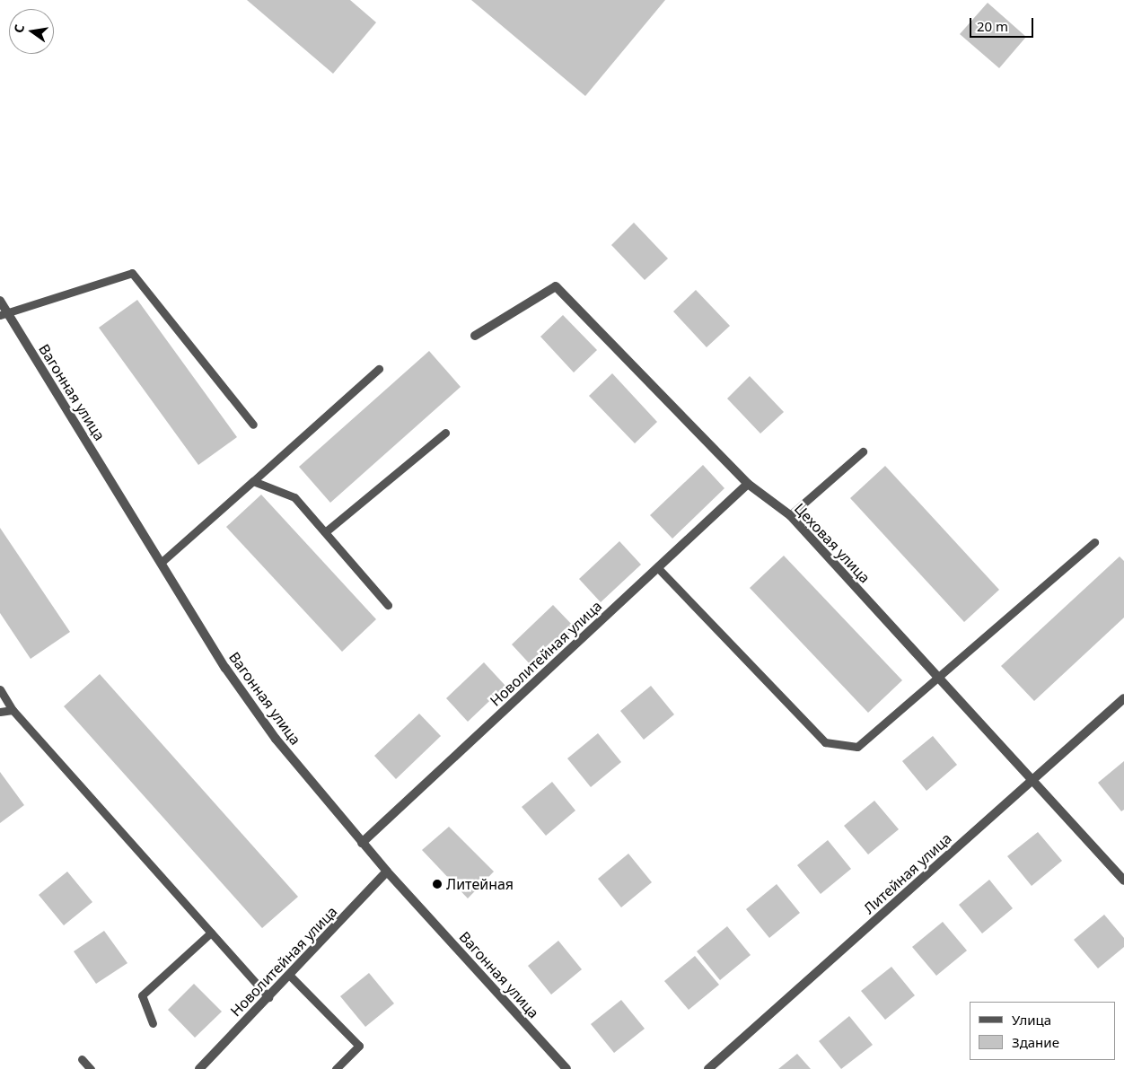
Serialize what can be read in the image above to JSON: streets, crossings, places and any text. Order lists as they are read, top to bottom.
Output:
{
  "streets": {
    "street": [
      "Вагонная улица",
      "Цеховая улица",
      "Новолитейная улица",
      "Литейная улица"
    ]
  },
  "crossings": [
    ["Вагонная улица", "Новолитейная улица"],
    ["Цеховая улица", "Новолитейная улица"],
    ["Цеховая улица", "Литейная улица"]
  ],
  "places": ["Литейная"],
  "legend": ["Улица", "Здание"],
  "scale_bar": "20 m",
  "north": "left"
}
